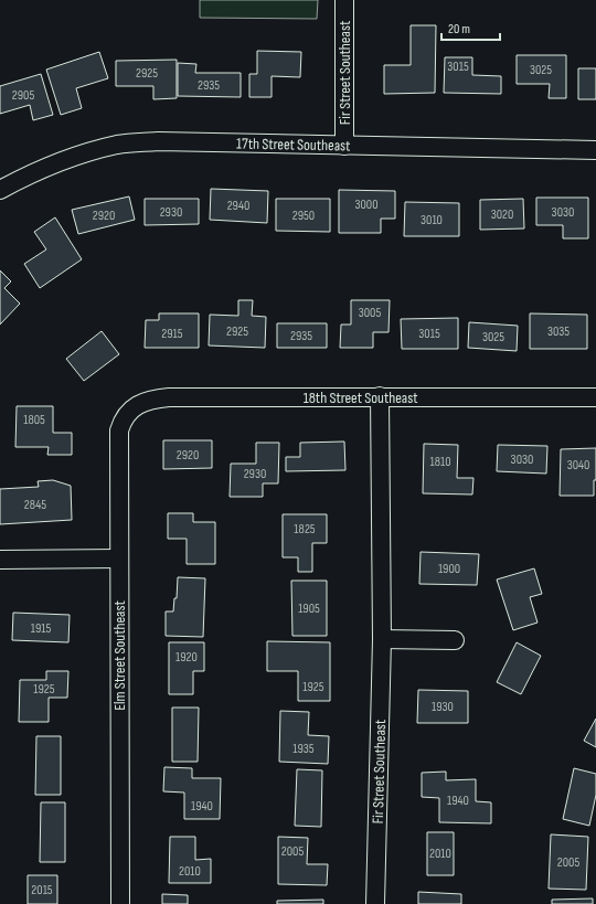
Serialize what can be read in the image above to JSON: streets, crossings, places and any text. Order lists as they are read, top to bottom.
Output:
{
  "streets": {
    "street": [
      "Fir Street Southeast",
      "17th Street Southeast",
      "18th Street Southeast",
      "Elm Street Southeast"
    ]
  },
  "crossings": [
    ["Fir Street Southeast", "17th Street Southeast"],
    ["Fir Street Southeast", "18th Street Southeast"],
    ["18th Street Southeast", "Elm Street Southeast"]
  ],
  "house_numbers": [
    "3015",
    "3025",
    "2925",
    "2935",
    "2905",
    "3000",
    "2940",
    "2930",
    "3030",
    "3020",
    "2920",
    "2950",
    "3010",
    "3005",
    "2925",
    "3035",
    "2915",
    "3015",
    "2935",
    "3025",
    "1805",
    "2920",
    "3030",
    "1810",
    "3040",
    "2930",
    "2845",
    "1825",
    "1900",
    "1905",
    "1915",
    "1920",
    "1925",
    "1925",
    "1930",
    "1935",
    "1940",
    "1940",
    "2005",
    "2010",
    "2005",
    "2010",
    "2015"
  ],
  "scale_bar": "20 m"
}
